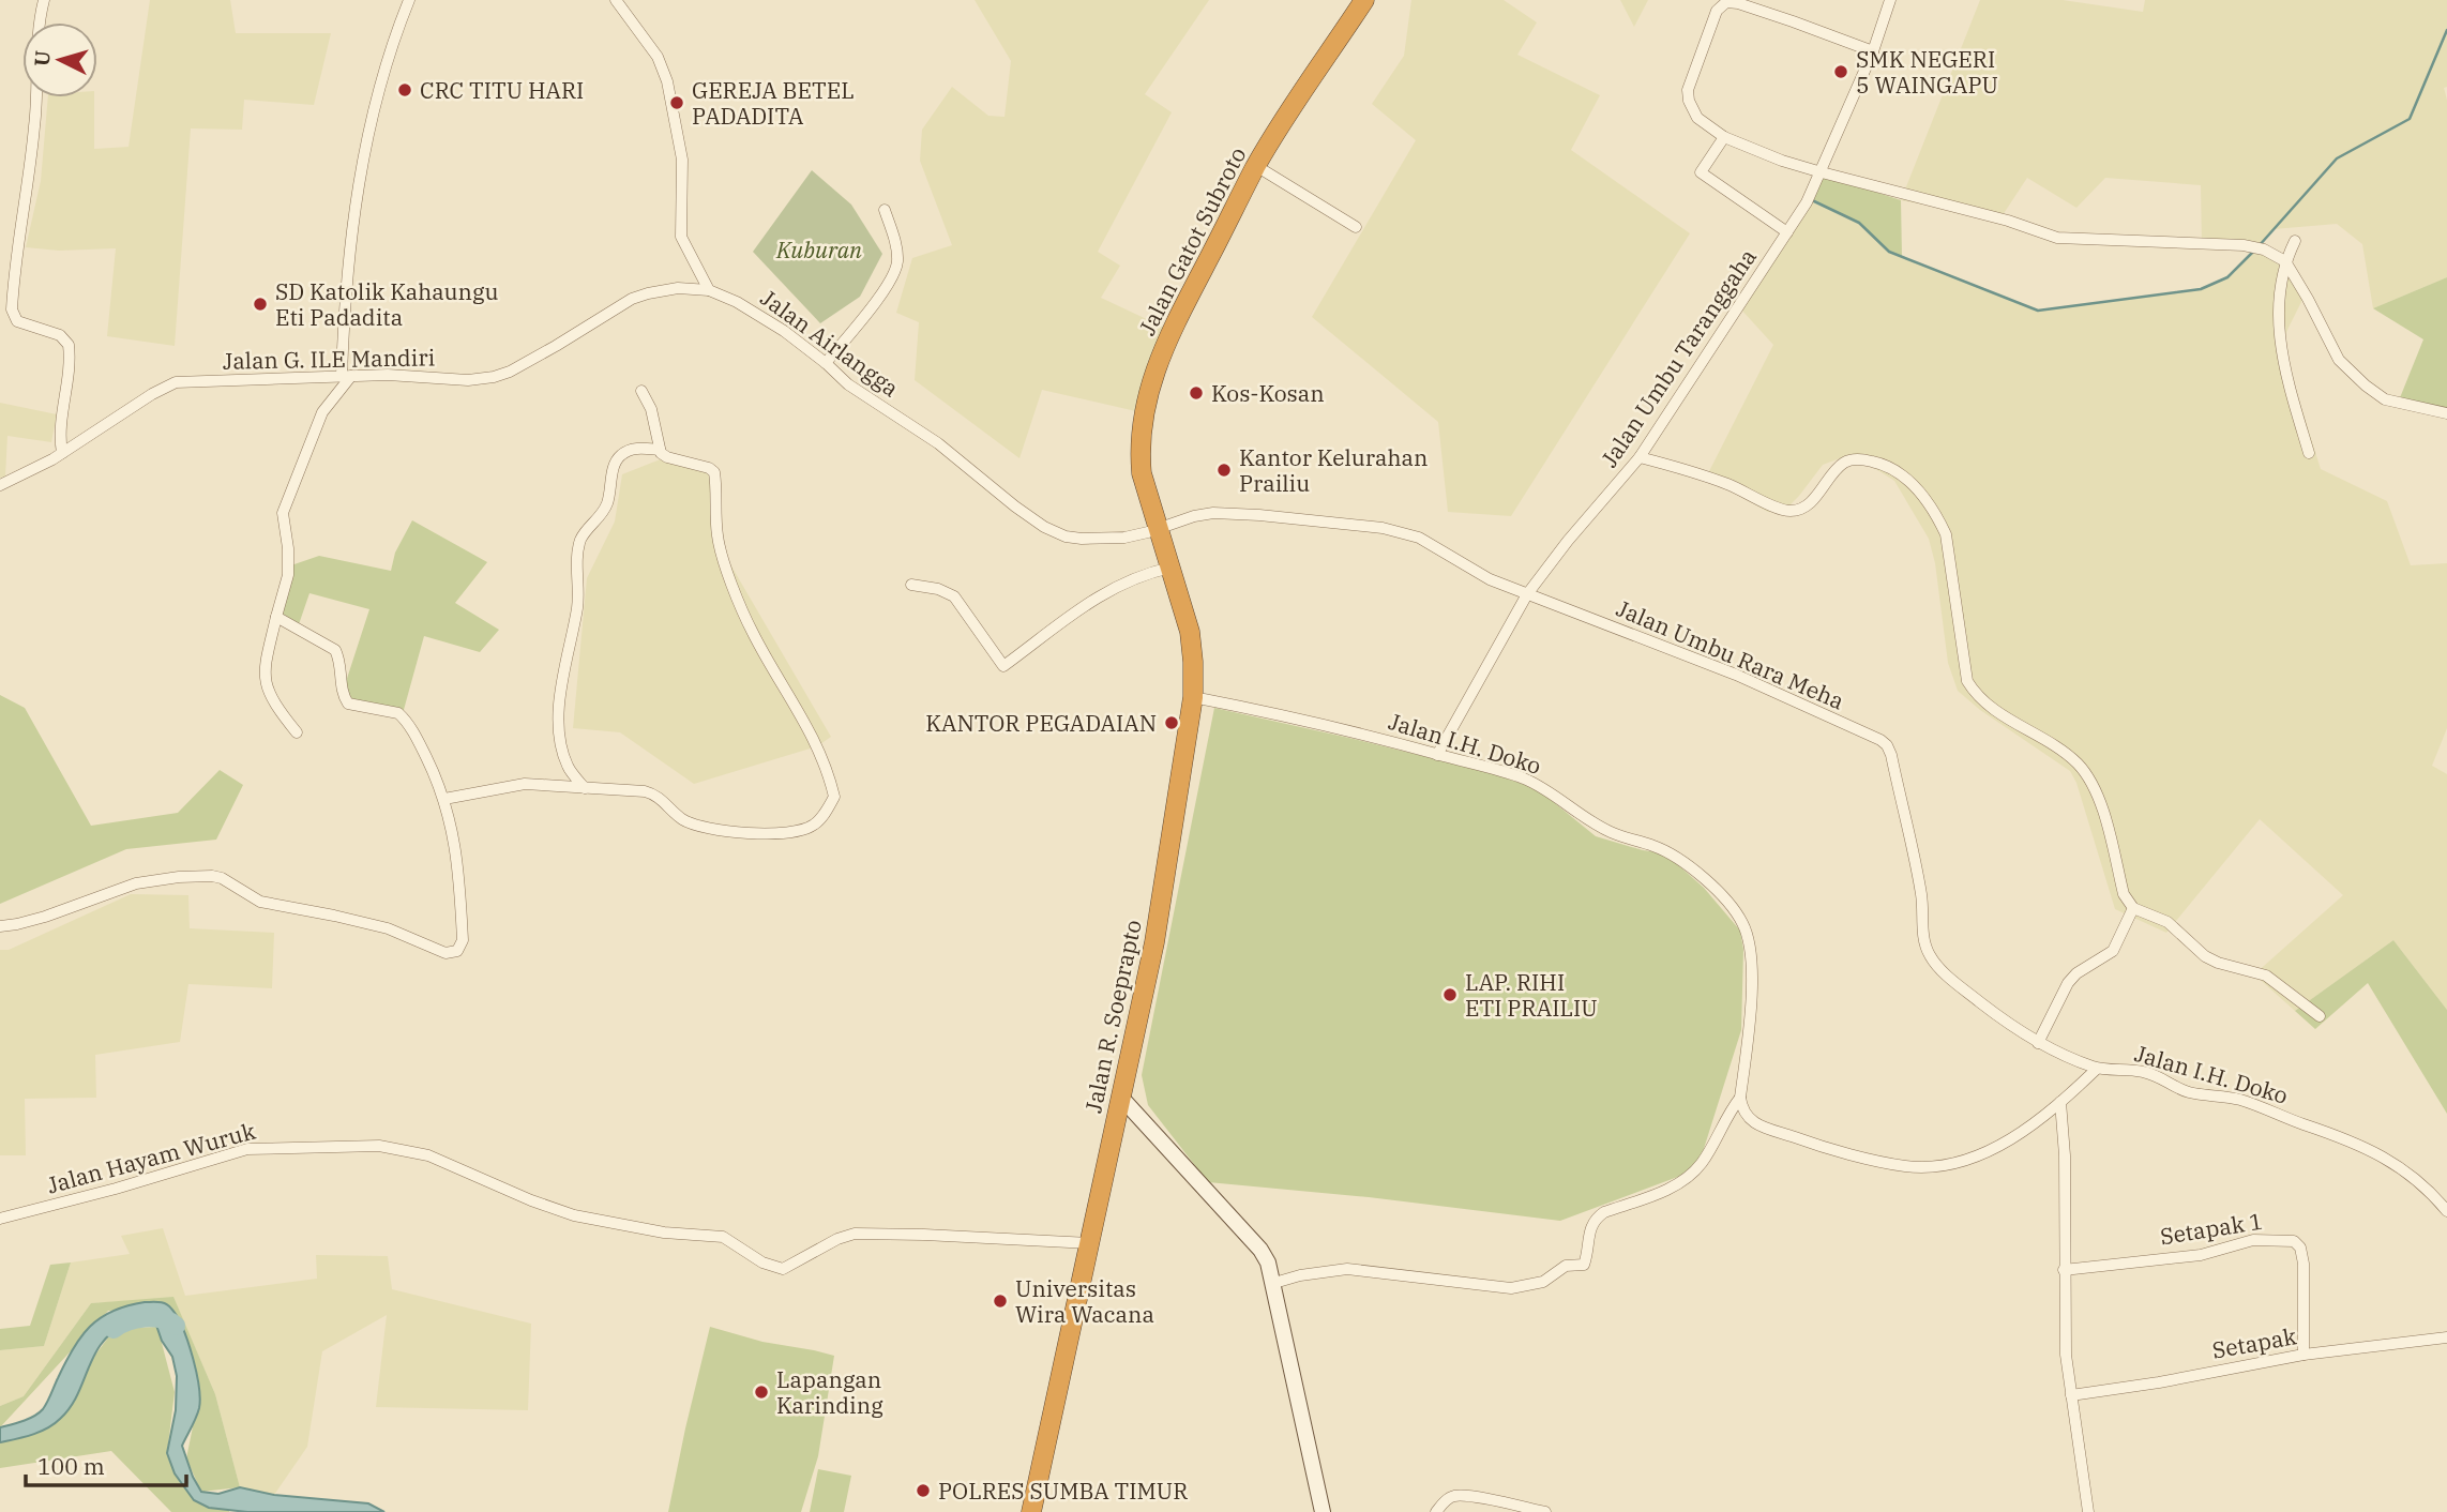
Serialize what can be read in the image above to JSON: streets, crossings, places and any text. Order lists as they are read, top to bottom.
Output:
{
  "streets": {
    "highway": ["Jalan Gatot Subroto", "Jalan R. Soeprapto"],
    "street": [
      "Jalan Airlangga",
      "Jalan Umbu Taranggaha",
      "Jalan G. ILE Mandiri",
      "Jalan Umbu Rara Meha",
      "Jalan I.H. Doko",
      "Jalan Hayam Wuruk",
      "Setapak 1",
      "Setapak"
    ]
  },
  "crossings": [
    ["Jalan Gatot Subroto", "Jalan Airlangga"],
    ["Jalan Gatot Subroto", "Jalan Umbu Rara Meha"],
    ["Jalan Gatot Subroto", "Jalan R. Soeprapto"],
    ["Jalan Airlangga", "Jalan G. ILE Mandiri"],
    ["Jalan Airlangga", "Jalan Umbu Rara Meha"],
    ["Jalan Airlangga", "Jalan R. Soeprapto"],
    ["Jalan Umbu Taranggaha", "Jalan Umbu Rara Meha"],
    ["Jalan Umbu Taranggaha", "Jalan I.H. Doko"],
    ["Jalan Umbu Rara Meha", "Jalan I.H. Doko"],
    ["Jalan Umbu Rara Meha", "Jalan R. Soeprapto"],
    ["Jalan I.H. Doko", "Jalan R. Soeprapto"],
    ["Jalan R. Soeprapto", "Jalan Hayam Wuruk"],
    ["Setapak 1", "Setapak"]
  ],
  "parks": ["Kuburan"],
  "places": [
    "SMK NEGERI 5 WAINGAPU",
    "CRC TITU HARI",
    "GEREJA BETEL PADADITA",
    "SD Katolik Kahaungu Eti Padadita",
    "Kos-Kosan",
    "Kantor Kelurahan Prailiu",
    "KANTOR PEGADAIAN",
    "LAP. RIHI ETI PRAILIU",
    "Universitas Wira Wacana",
    "Lapangan Karinding",
    "POLRES SUMBA TIMUR"
  ],
  "scale_bar": "100 m",
  "north": "left"
}
